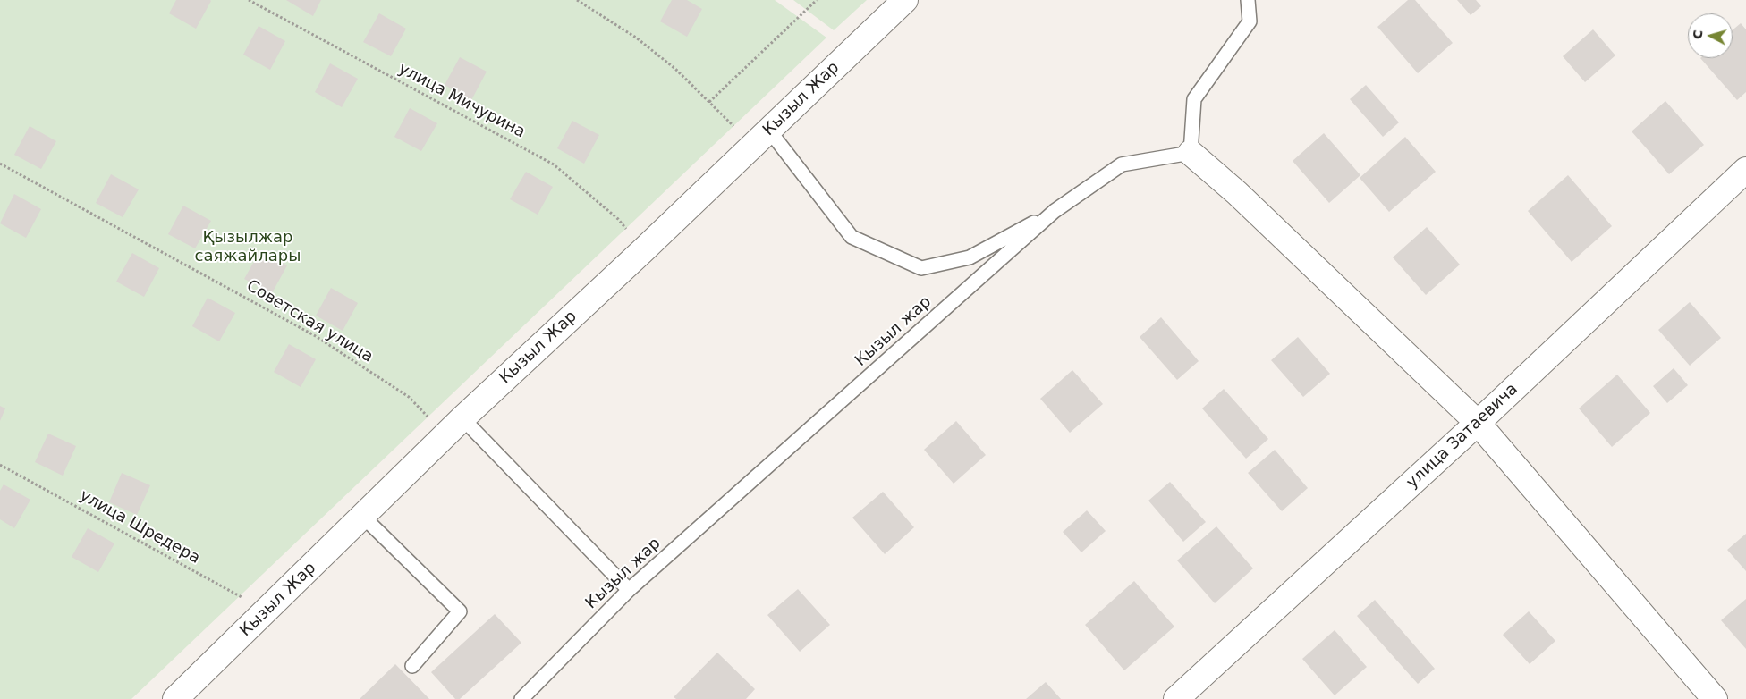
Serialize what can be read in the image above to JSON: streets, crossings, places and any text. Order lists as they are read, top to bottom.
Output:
{
  "streets": {
    "street": ["Кызыл Жар", "улица Затаевича"],
    "lane": ["Кызыл жар"],
    "path": ["улица Мичурина", "Советская улица", "улица Шредера"]
  },
  "crossings": [
    ["Кызыл Жар", "улица Мичурина"],
    ["Кызыл Жар", "Советская улица"],
    ["Кызыл Жар", "улица Шредера"]
  ],
  "parks": ["Қызылжар саяжайлары"],
  "north": "left"
}
